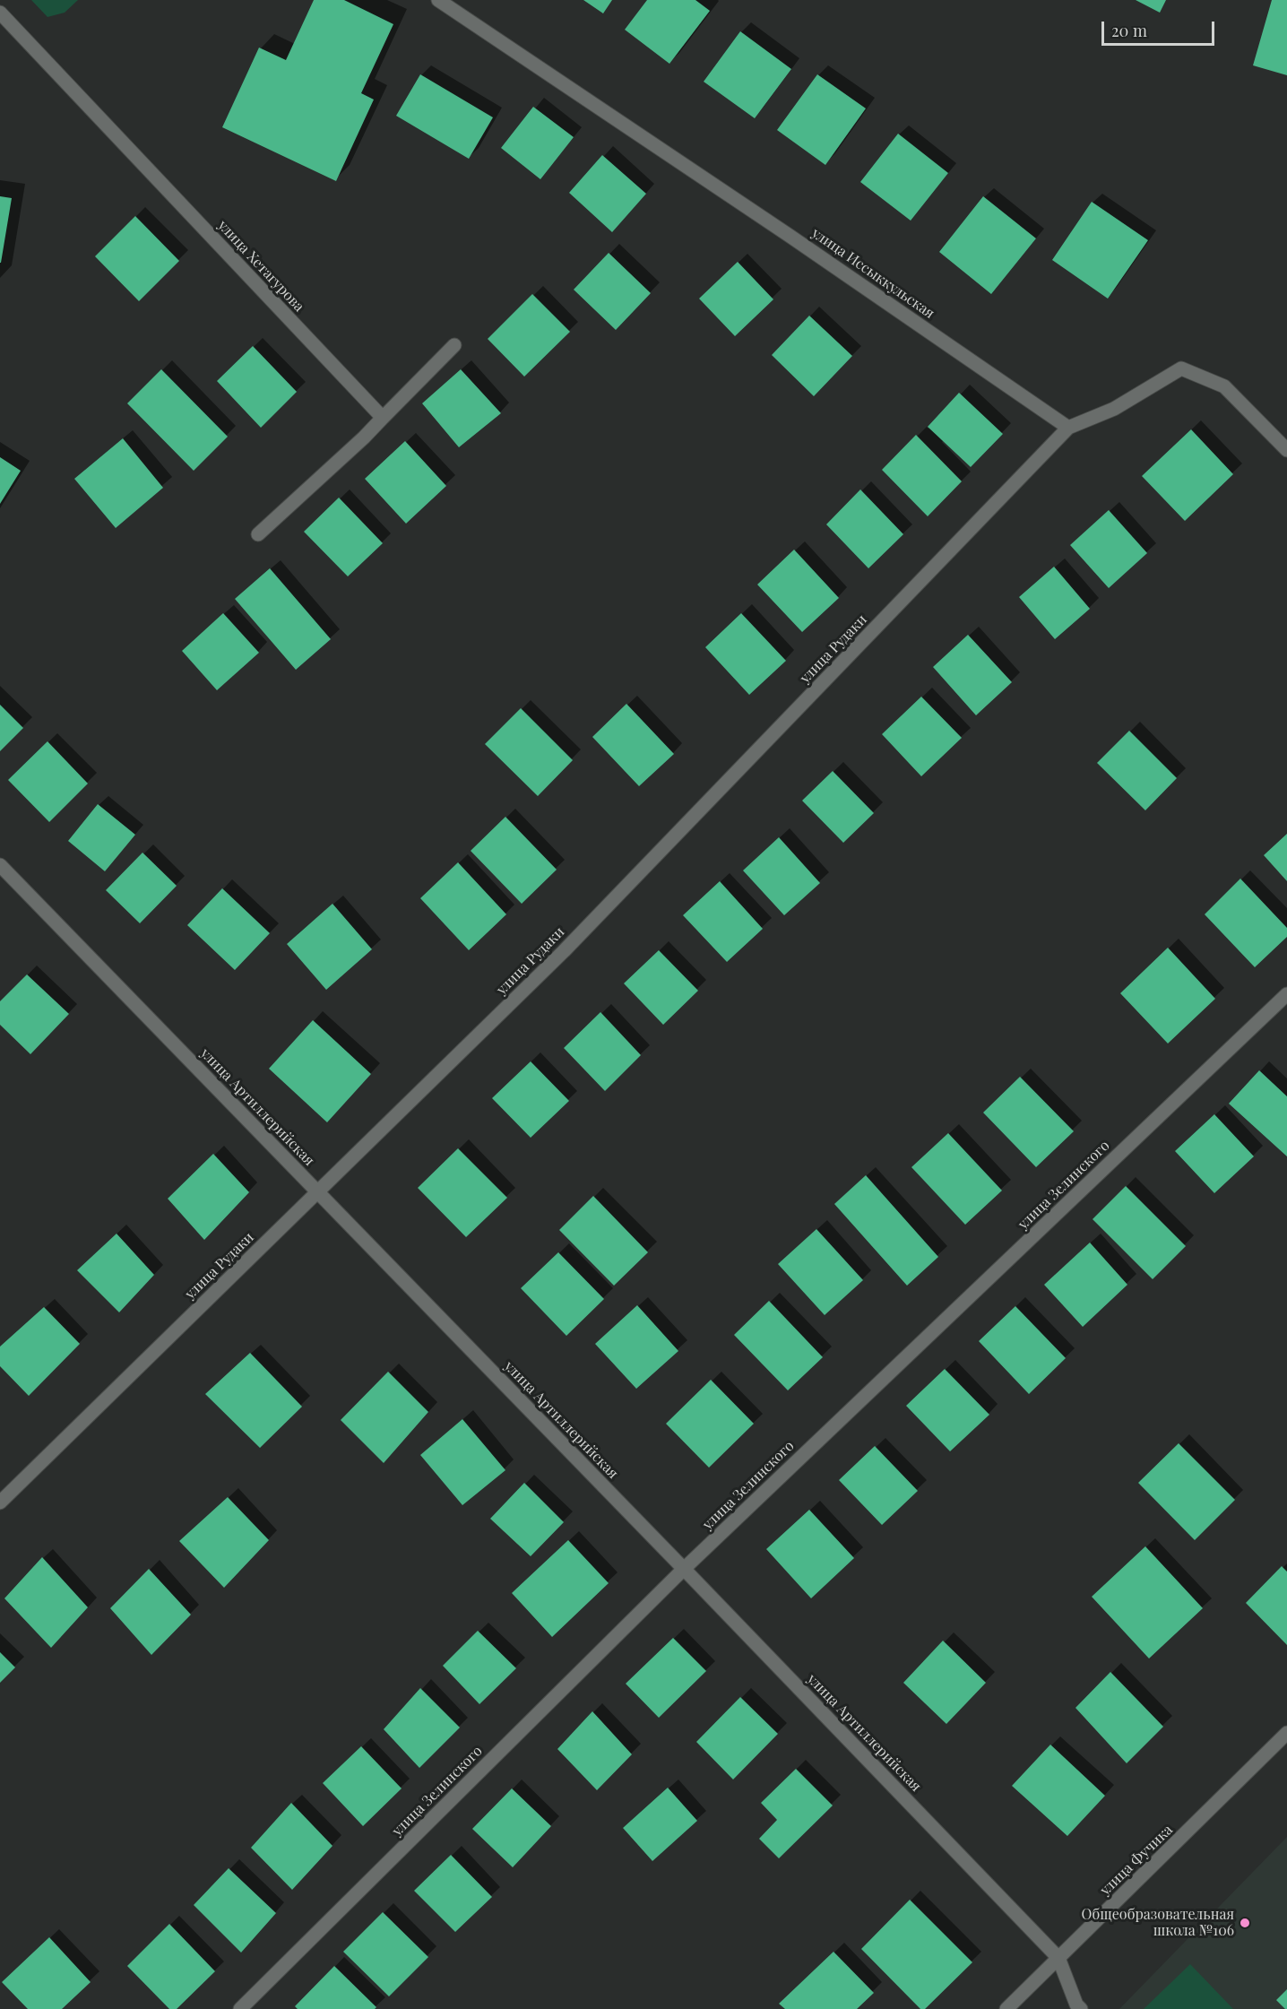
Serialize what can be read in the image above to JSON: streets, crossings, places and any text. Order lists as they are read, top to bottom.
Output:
{
  "streets": {
    "street": [
      "улица Хетагурова",
      "улица Иссыккульская",
      "улица Рудаки",
      "улица Артиллерийская",
      "улица Зелинского",
      "улица Фучика"
    ]
  },
  "crossings": [
    ["улица Иссыккульская", "улица Рудаки"],
    ["улица Рудаки", "улица Артиллерийская"],
    ["улица Артиллерийская", "улица Зелинского"],
    ["улица Артиллерийская", "улица Фучика"]
  ],
  "places": ["Общеобразовательная школа №106"],
  "scale_bar": "20 m"
}
